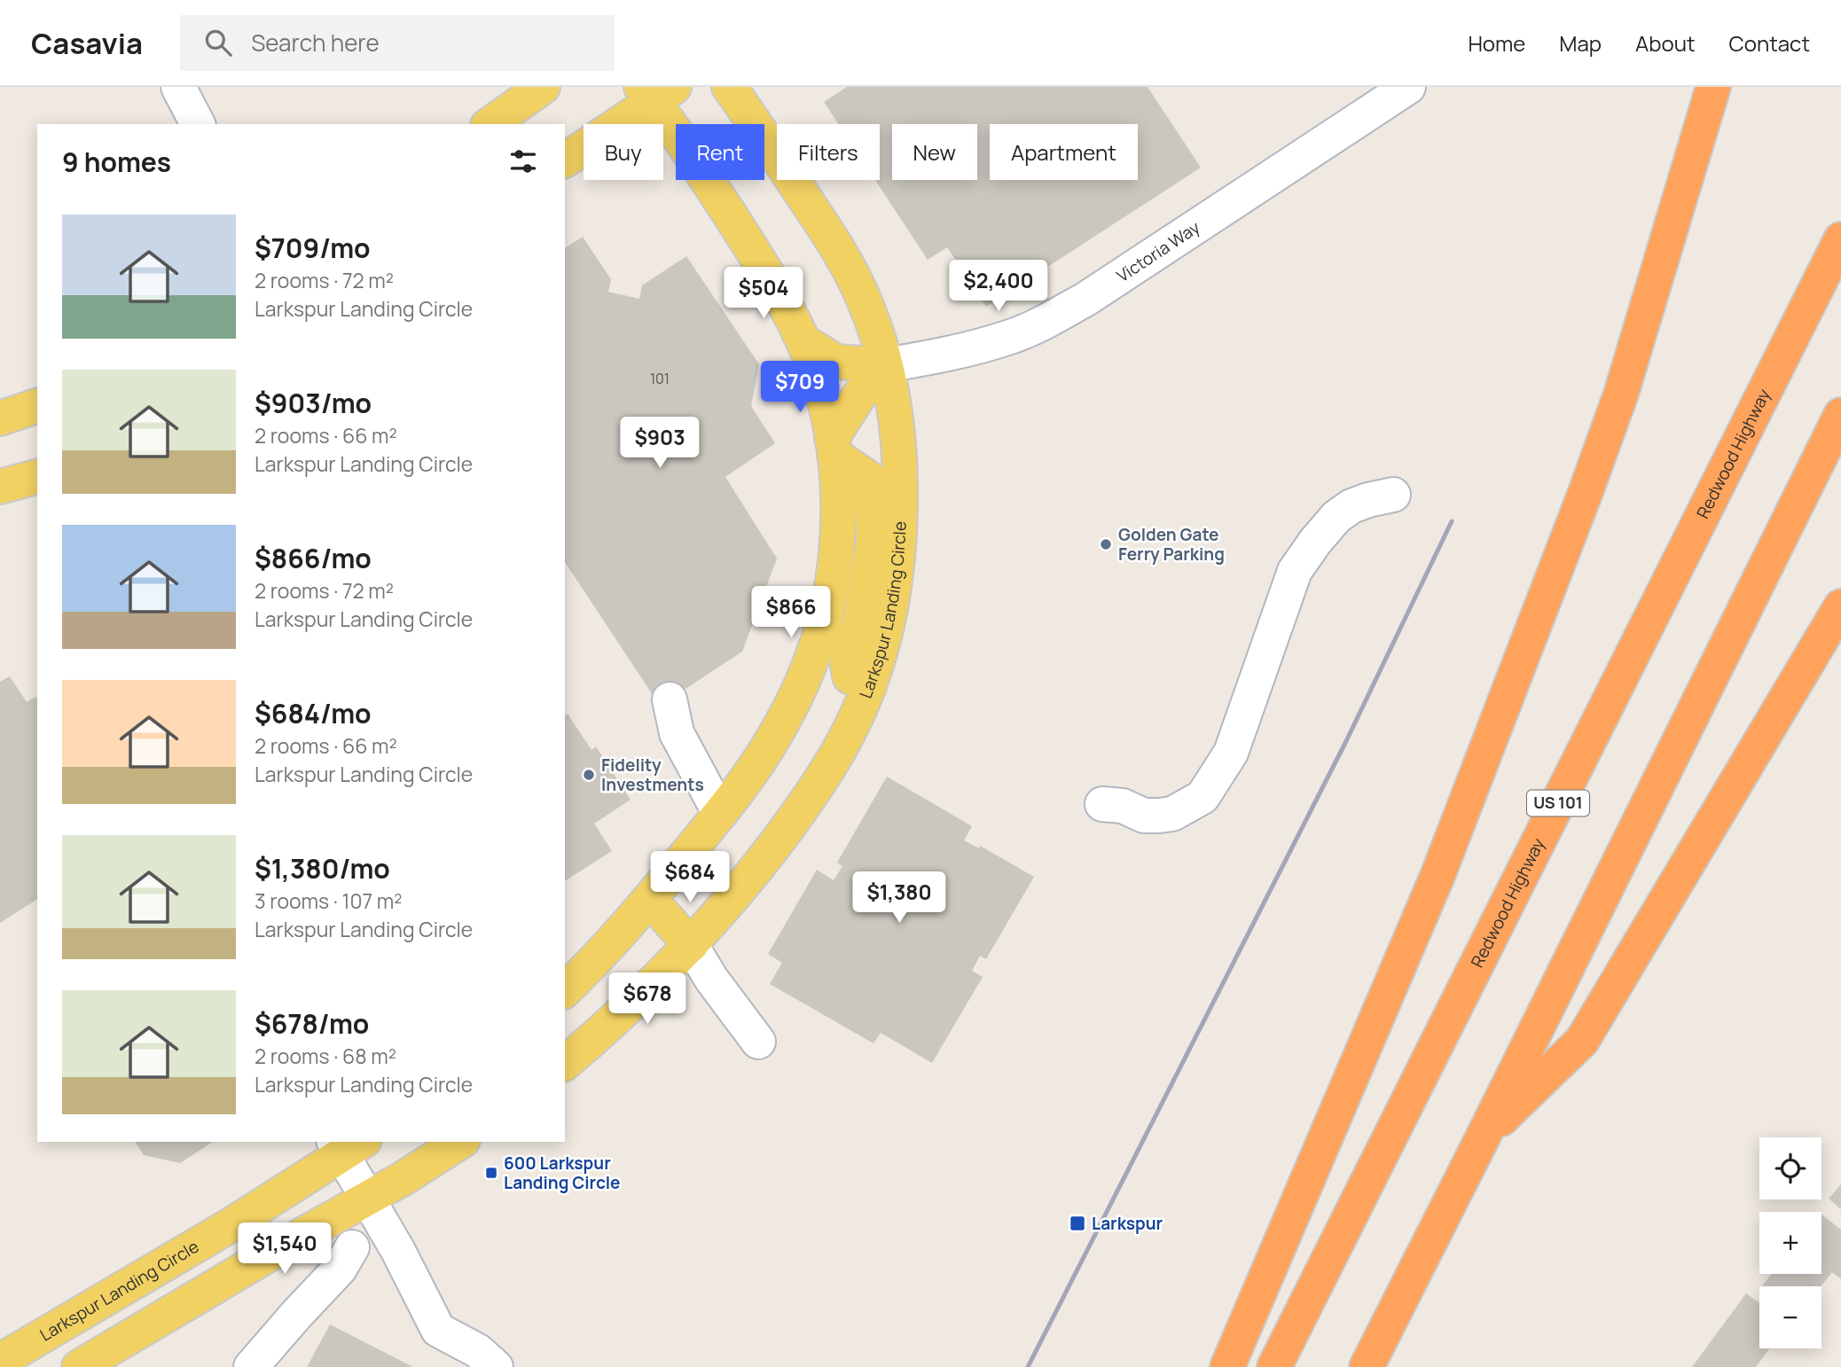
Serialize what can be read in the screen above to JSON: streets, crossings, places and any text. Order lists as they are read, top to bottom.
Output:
{
  "streets": {
    "highway": ["Redwood Highway", "US 101"],
    "main road": ["Larkspur Landing Circle"],
    "street": ["Victoria Way"]
  },
  "crossings": [
    ["Victoria Way", "Larkspur Landing Circle"]
  ],
  "places": {
    "other": ["Golden Gate Ferry Parking", "Fidelity Investments"],
    "transit": ["600 Larkspur Landing Circle", "Larkspur"]
  },
  "house_numbers": ["101"],
  "page": {
    "header": "Casavia",
    "search": "Search here",
    "nav": [
      "Home",
      "Map",
      "About",
      "Contact"
    ],
    "chip": [
      "Buy",
      "Rent",
      "Filters",
      "New",
      "Apartment"
    ],
    "heading": "9 homes",
    "list": [
      {
        "name": "$709/mo",
        "note": "2 rooms · 72 m² · Larkspur Landing Circle"
      },
      {
        "name": "$903/mo",
        "note": "2 rooms · 66 m² · Larkspur Landing Circle"
      },
      {
        "name": "$866/mo",
        "note": "2 rooms · 72 m² · Larkspur Landing Circle"
      },
      {
        "name": "$684/mo",
        "note": "2 rooms · 66 m² · Larkspur Landing Circle"
      },
      {
        "name": "$1,380/mo",
        "note": "3 rooms · 107 m² · Larkspur Landing Circle"
      },
      {
        "name": "$678/mo",
        "note": "2 rooms · 68 m² · Larkspur Landing Circle"
      }
    ],
    "price": [
      "$2,400",
      "$504",
      "$709",
      "$903",
      "$866",
      "$684",
      "$1,380",
      "$678",
      "$1,540"
    ],
    "map_buttons": ["+", "−"]
  }
}
